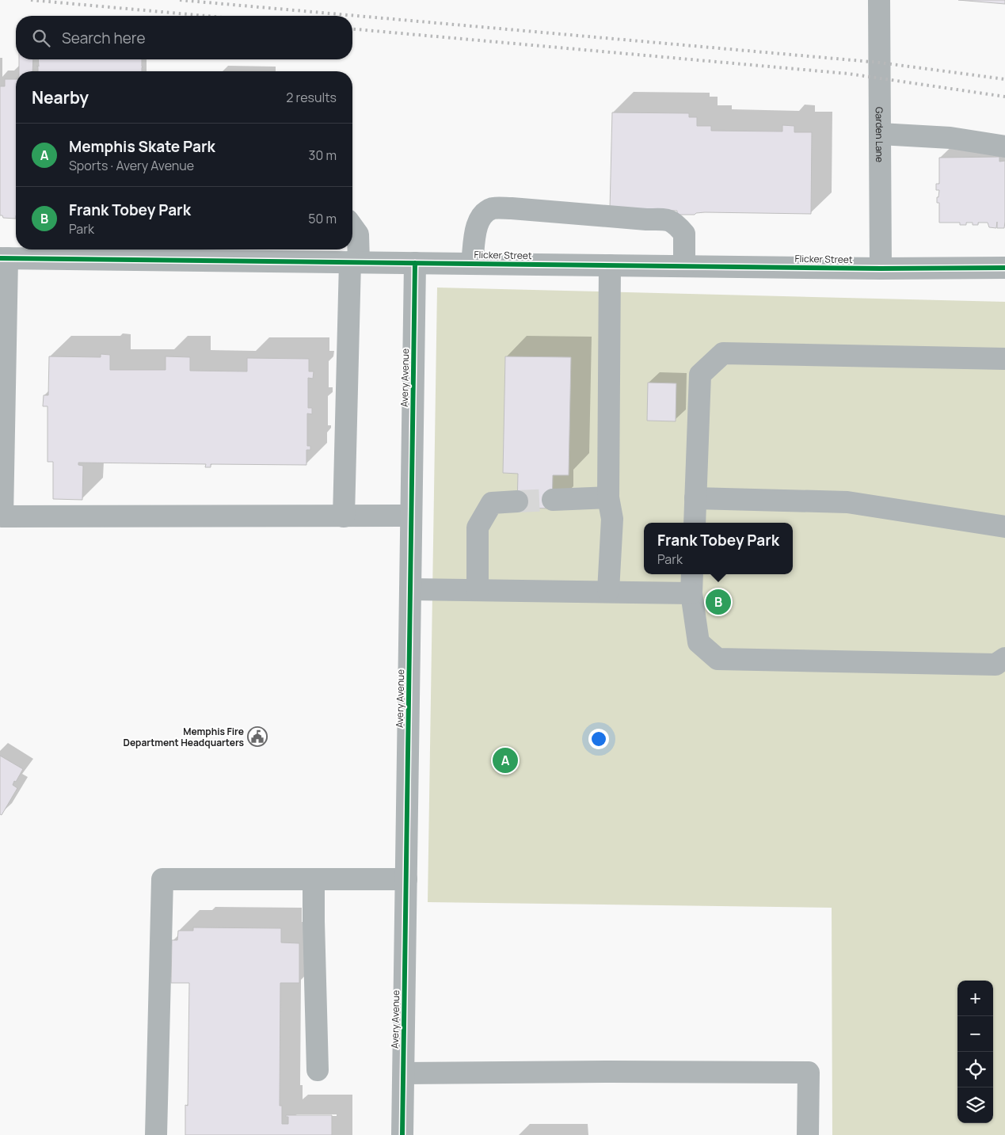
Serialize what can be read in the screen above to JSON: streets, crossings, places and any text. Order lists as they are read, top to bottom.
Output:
{
  "streets": {
    "street": ["Garden Lane", "Flicker Street", "Avery Avenue"]
  },
  "crossings": [
    ["Garden Lane", "Flicker Street"],
    ["Flicker Street", "Avery Avenue"]
  ],
  "places": {
    "public building": ["Memphis Fire Department Headquarters"]
  },
  "page": {
    "search": "Search here",
    "heading": ["Nearby", "2 results"],
    "list": [
      {
        "mark": "A",
        "name": "Memphis Skate Park",
        "note": "Sports · Avery Avenue",
        "value": "30 m"
      },
      {
        "mark": "B",
        "name": "Frank Tobey Park",
        "note": "Park",
        "value": "50 m"
      }
    ],
    "popup": ["Frank Tobey Park", "Park"],
    "pins": ["B", "A"],
    "map_buttons": ["+", "−"]
  }
}
